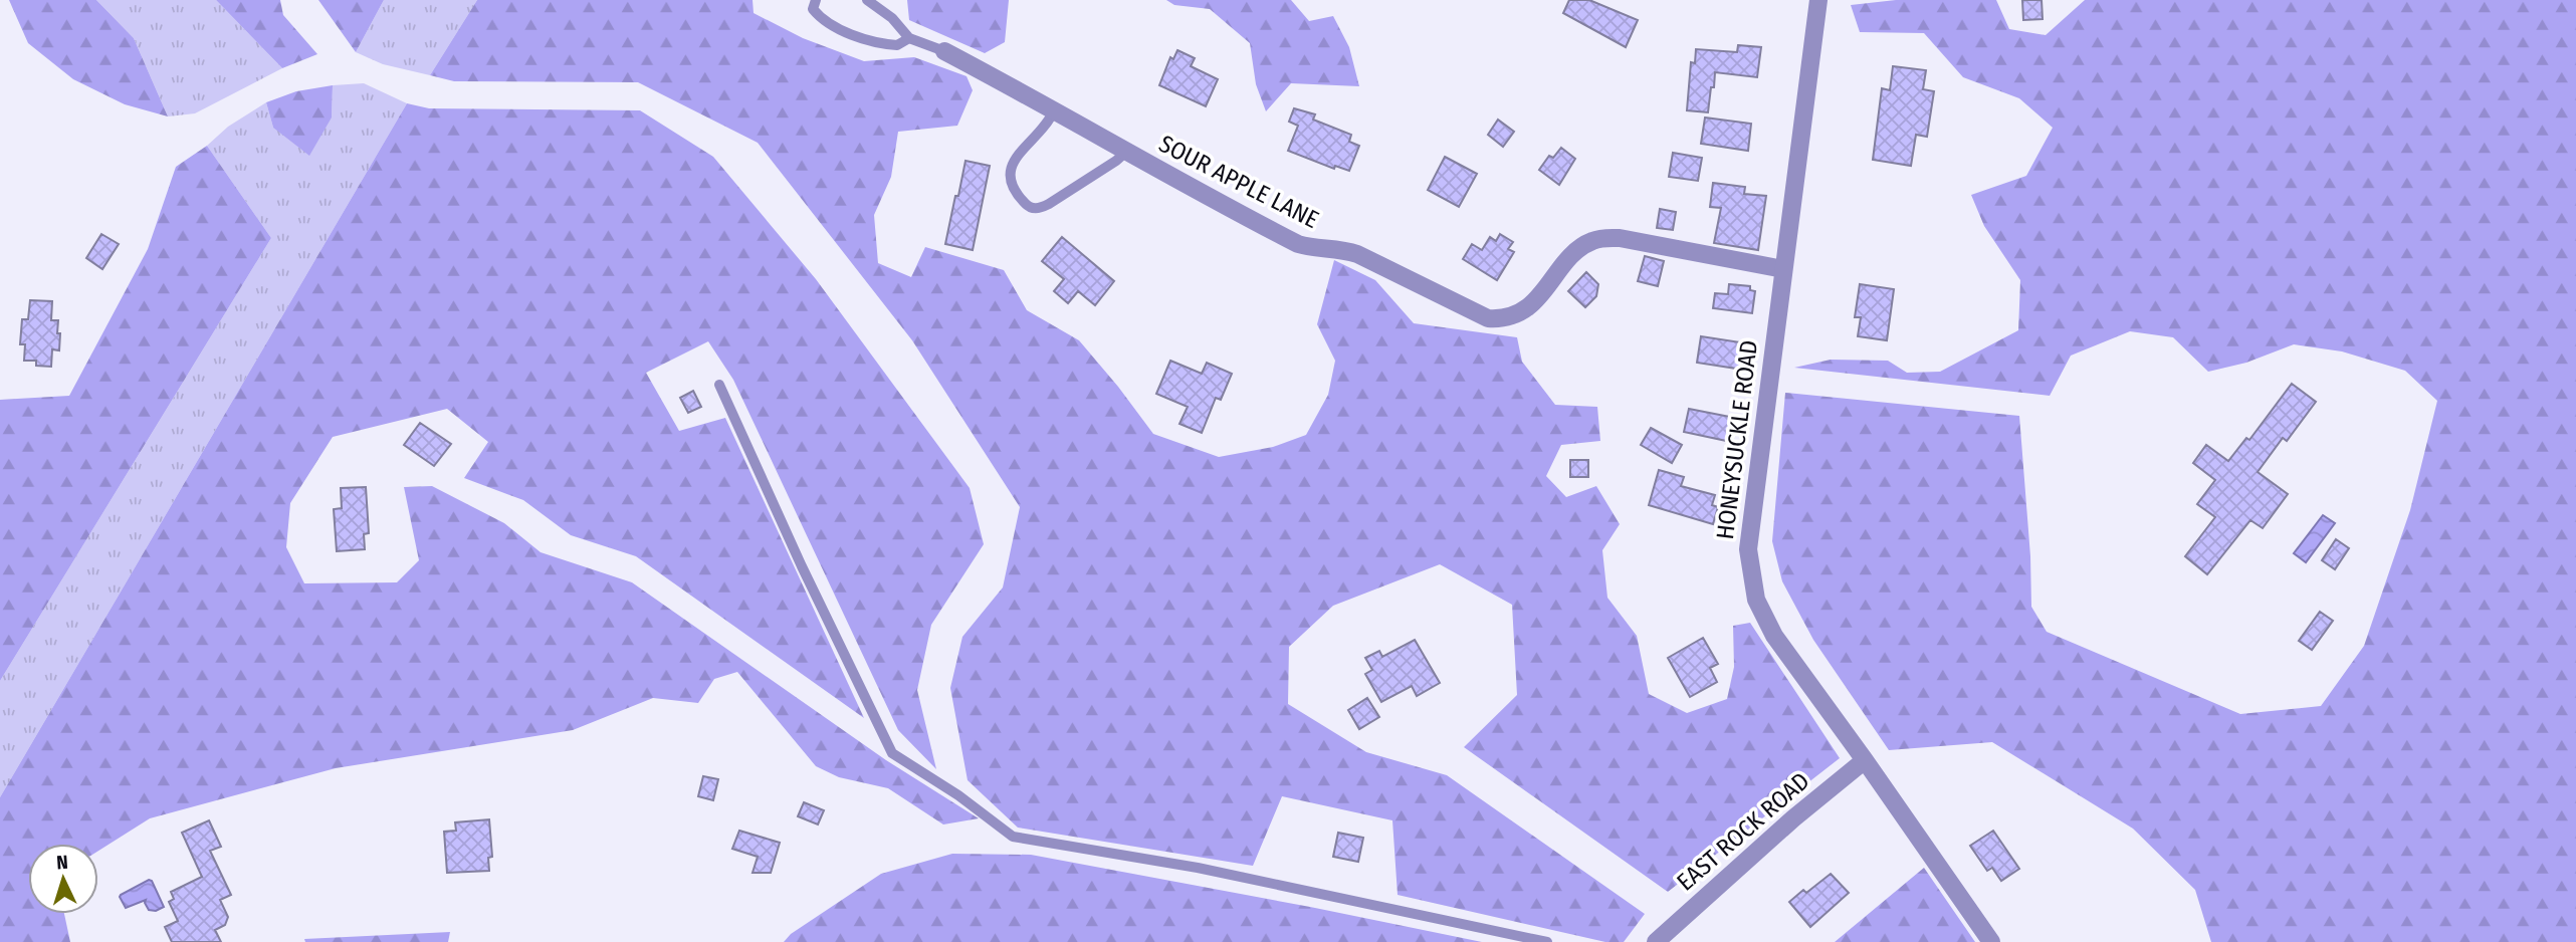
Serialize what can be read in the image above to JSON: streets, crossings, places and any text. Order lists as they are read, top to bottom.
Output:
{
  "streets": {
    "street": ["SOUR APPLE LANE", "HONEYSUCKLE ROAD", "EAST ROCK ROAD"]
  },
  "crossings": [
    ["SOUR APPLE LANE", "HONEYSUCKLE ROAD"],
    ["HONEYSUCKLE ROAD", "EAST ROCK ROAD"]
  ],
  "north": "top"
}
